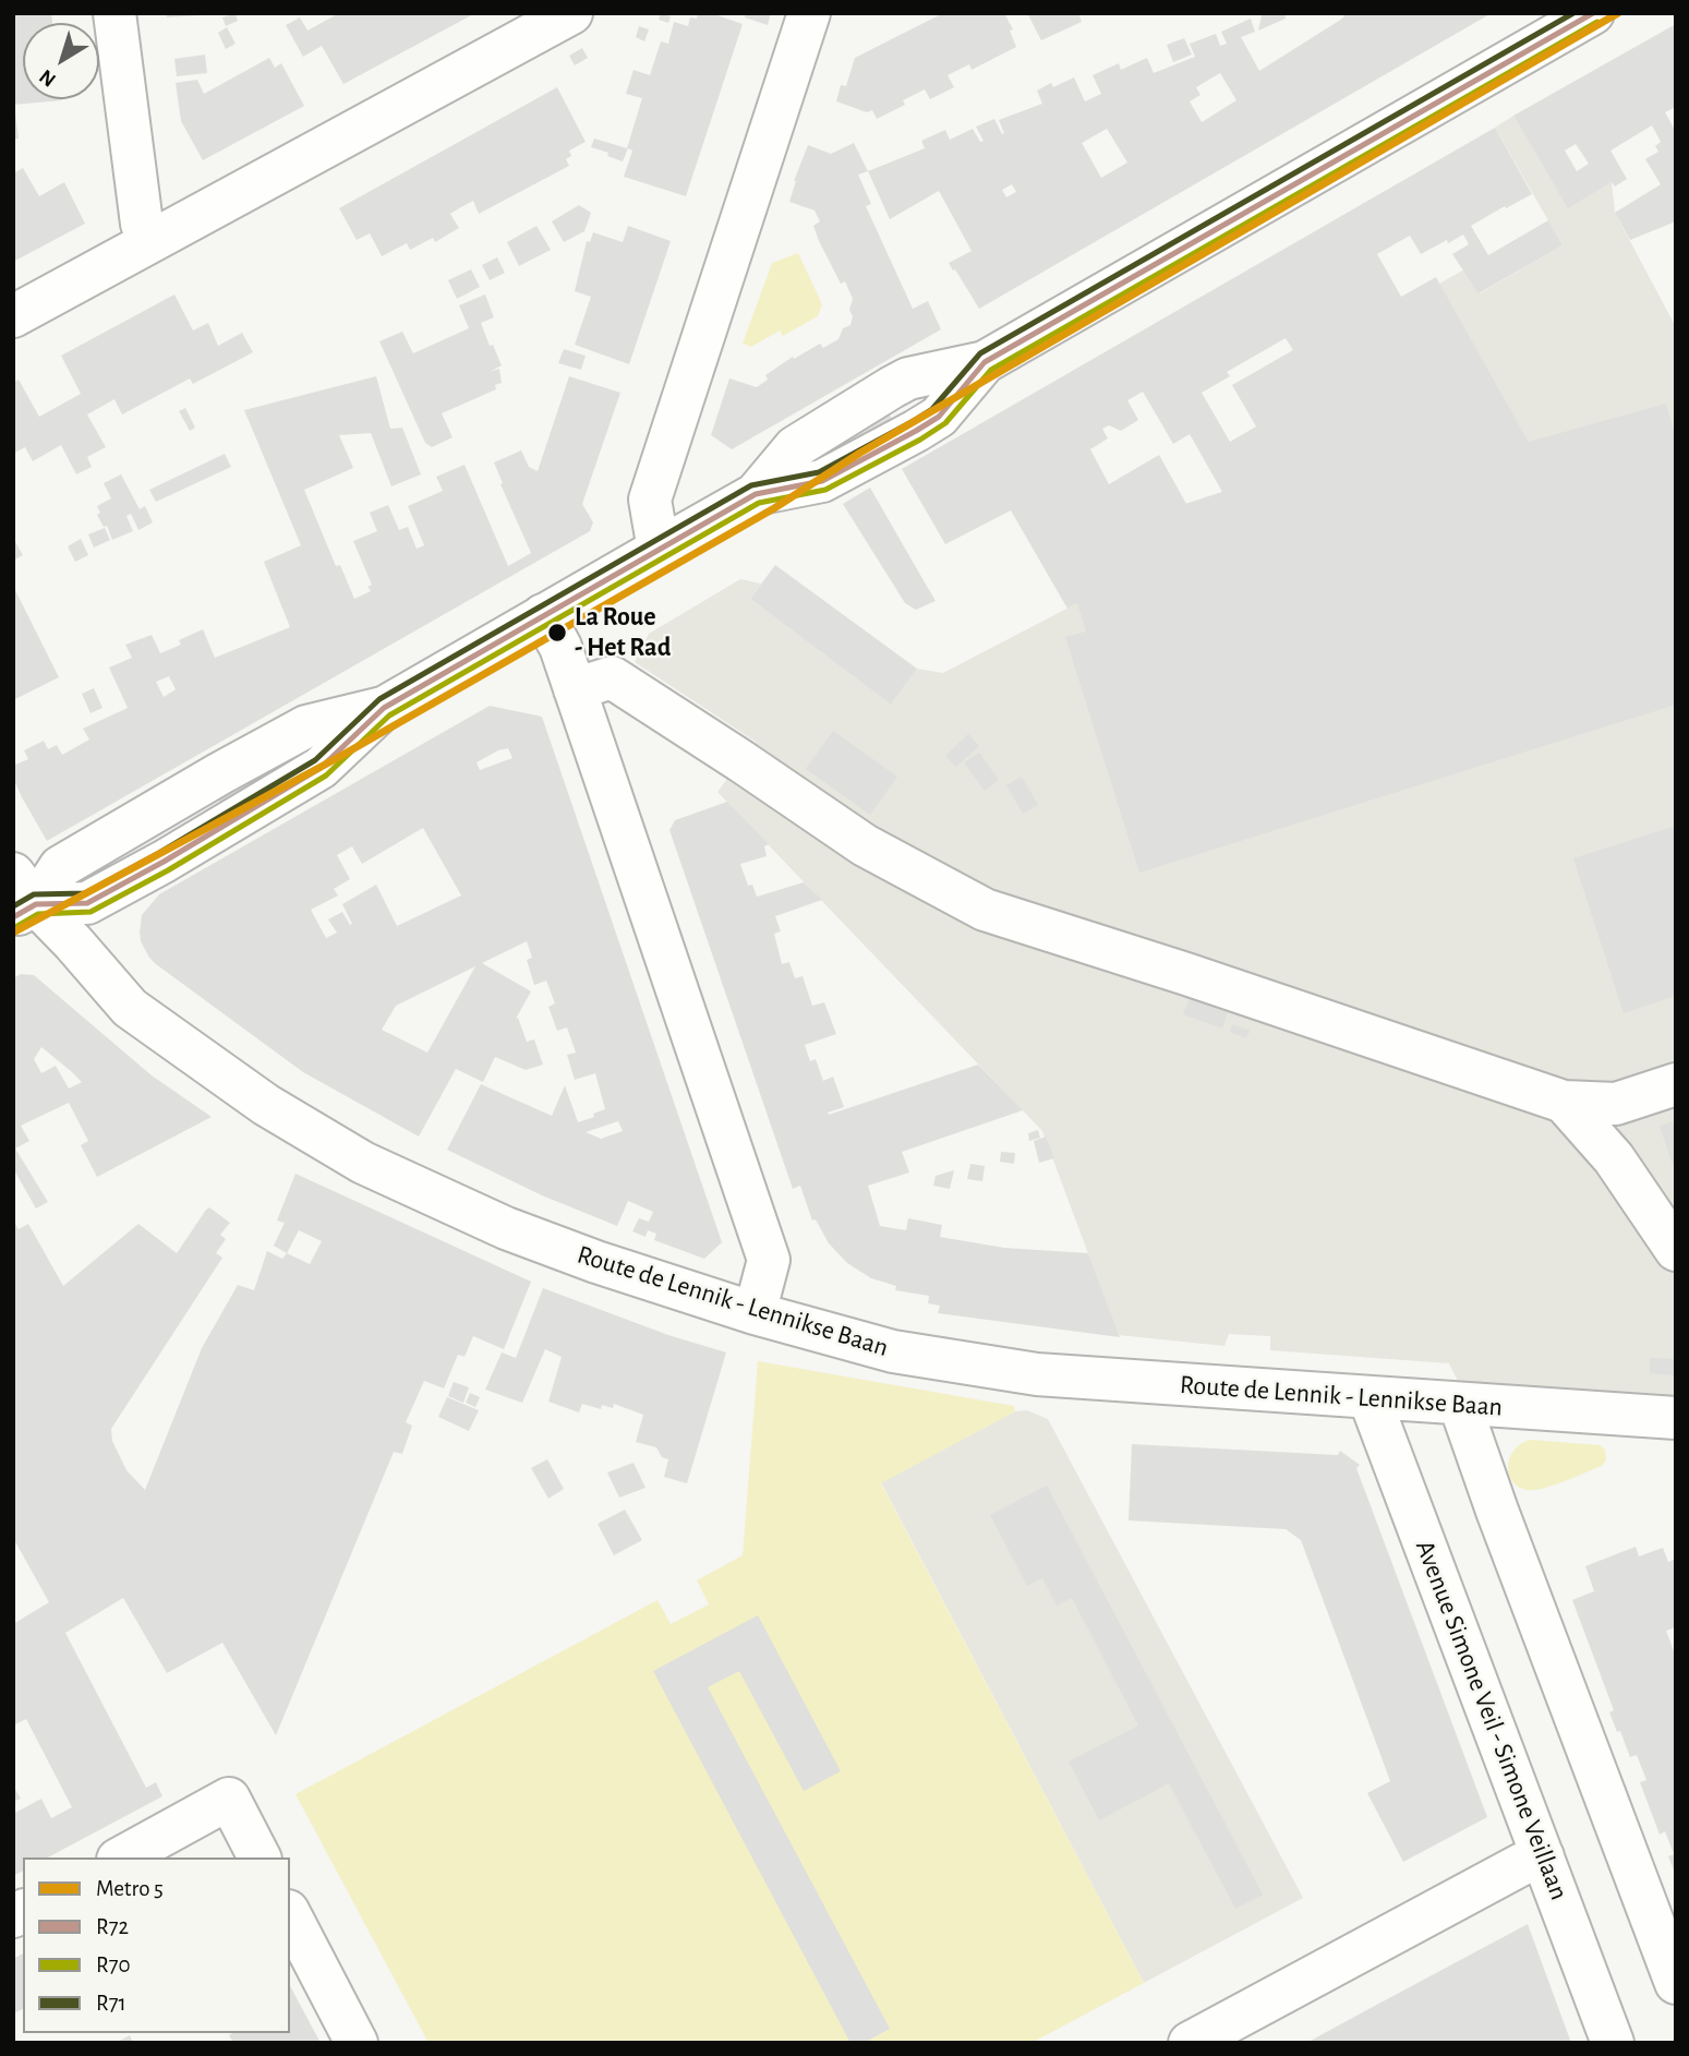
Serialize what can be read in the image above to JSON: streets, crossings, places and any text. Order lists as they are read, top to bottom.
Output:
{
  "streets": {
    "street": ["Route de Lennik - Lennikse Baan", "Avenue Simone Veil - Simone Veillaan"]
  },
  "crossings": [
    ["Route de Lennik - Lennikse Baan", "Avenue Simone Veil - Simone Veillaan"]
  ],
  "places": ["La Roue - Het Rad"],
  "lines": [
    "metro line 5",
    "transit line R72",
    "transit line R71",
    "transit line R70"
  ],
  "legend": [
    "Metro 5",
    "R72",
    "R70",
    "R71"
  ],
  "north": "bottom left"
}
